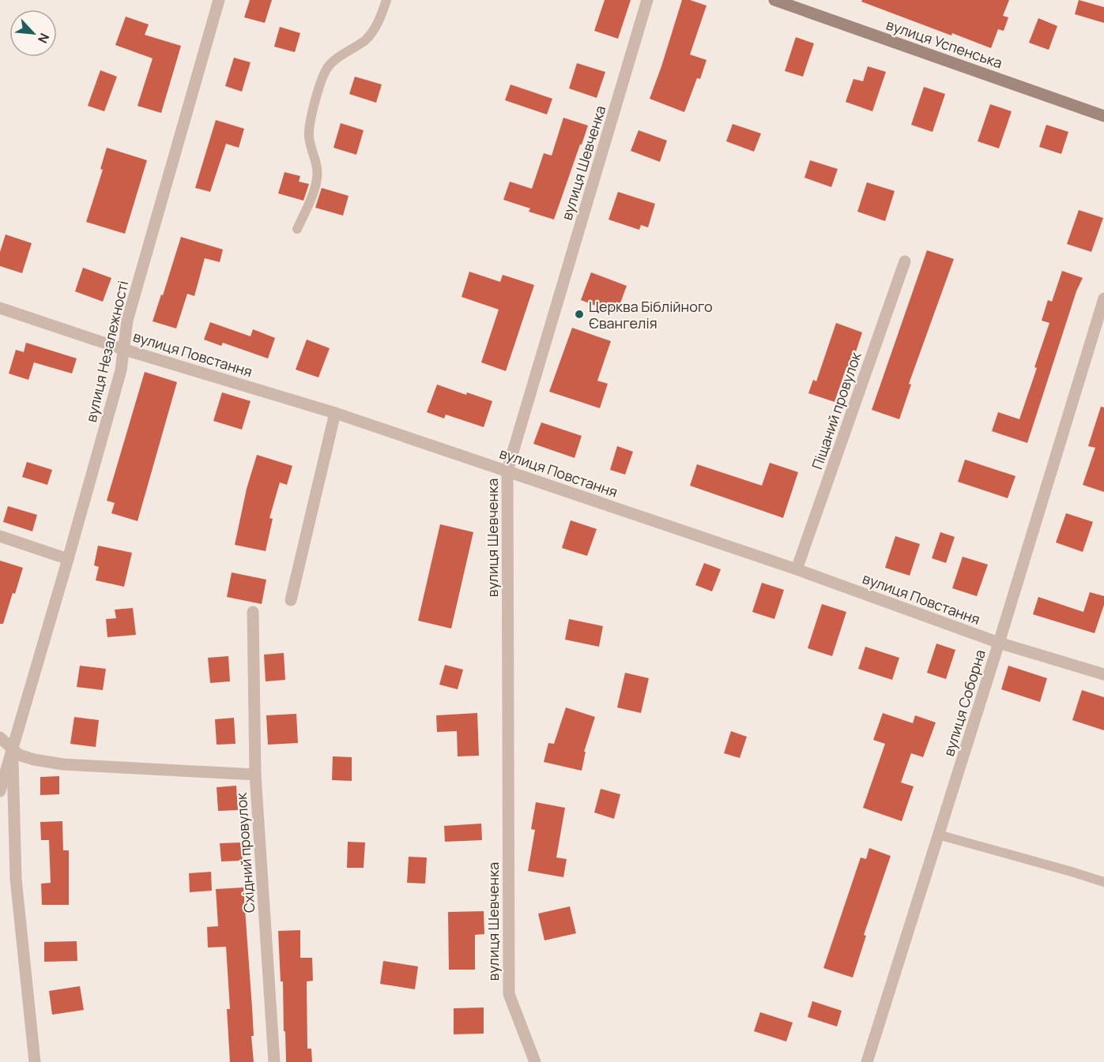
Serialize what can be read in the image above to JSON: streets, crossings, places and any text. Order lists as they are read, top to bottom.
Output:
{
  "streets": {
    "street": [
      "вулиця Успенська",
      "вулиця Шевченка",
      "вулиця Незалежності",
      "вулиця Повстання",
      "Піщаний провулок",
      "вулиця Соборна",
      "Східний провулок"
    ]
  },
  "crossings": [
    ["вулиця Шевченка", "вулиця Повстання"],
    ["вулиця Незалежності", "вулиця Повстання"],
    ["вулиця Незалежності", "Східний провулок"],
    ["вулиця Повстання", "Піщаний провулок"],
    ["вулиця Повстання", "вулиця Соборна"]
  ],
  "places": ["Церква Біблійного Євангелія"],
  "north": "bottom right"
}
